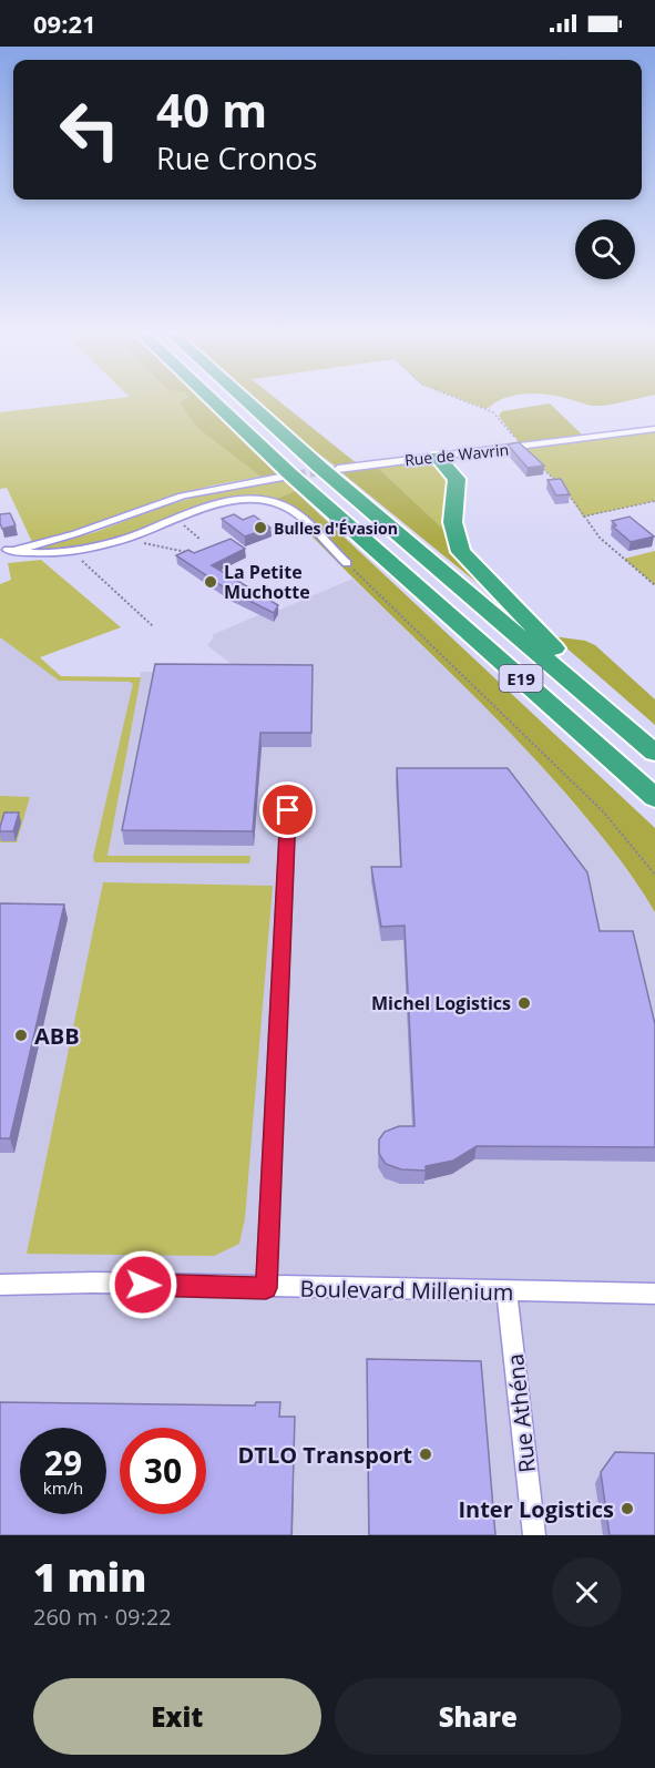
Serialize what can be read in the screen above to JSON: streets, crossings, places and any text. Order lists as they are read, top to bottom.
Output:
{
  "streets": {
    "highway": ["E19"],
    "street": ["Rue de Wavrin", "Boulevard Millenium", "Rue Athéna"]
  },
  "crossings": [
    ["Boulevard Millenium", "Rue Athéna"]
  ],
  "places": [
    "Bulles d'Évasion",
    "La Petite Muchotte",
    "Michel Logistics",
    "ABB",
    "DTLO Transport",
    "Inter Logistics"
  ],
  "page": {
    "status": "09:21",
    "turn": ["40 m", "Rue Cronos"],
    "speed": "29 km/h",
    "limit": "30",
    "heading": ["1 min", "260 m · 09:22"],
    "buttons": ["Exit", "Share"]
  }
}
